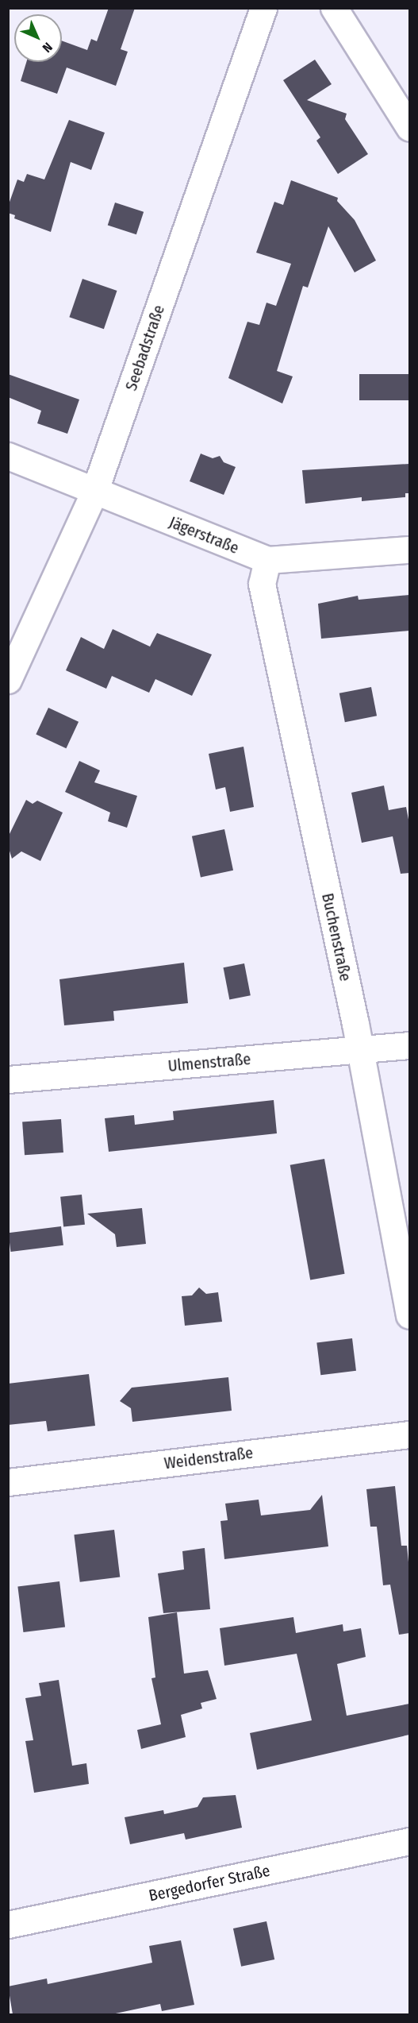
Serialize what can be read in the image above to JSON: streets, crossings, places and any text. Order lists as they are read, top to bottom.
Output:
{
  "streets": {
    "street": [
      "Seebadstraße",
      "Jägerstraße",
      "Buchenstraße",
      "Ulmenstraße",
      "Weidenstraße",
      "Bergedorfer Straße"
    ]
  },
  "crossings": [
    ["Seebadstraße", "Jägerstraße"],
    ["Jägerstraße", "Buchenstraße"],
    ["Buchenstraße", "Ulmenstraße"]
  ],
  "north": "bottom right"
}
